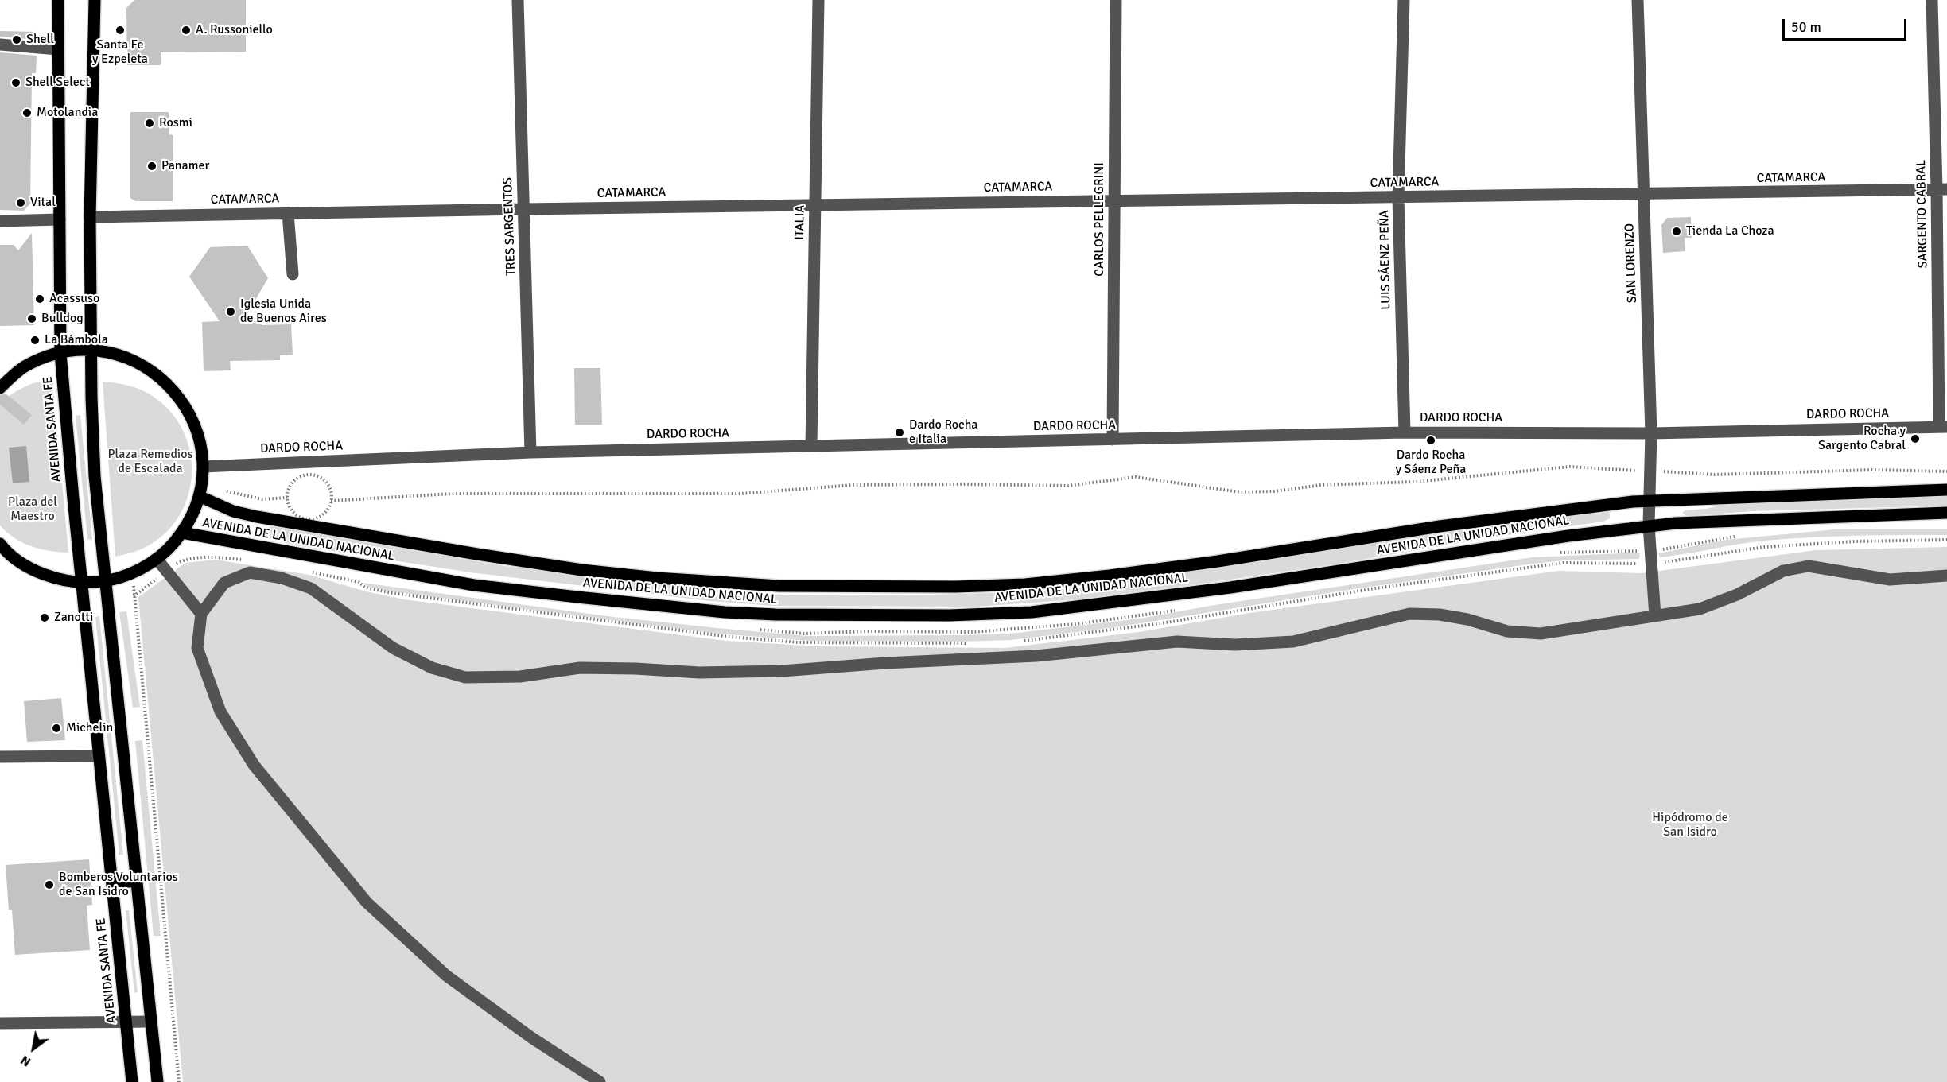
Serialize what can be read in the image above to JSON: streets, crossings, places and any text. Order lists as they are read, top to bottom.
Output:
{
  "streets": {
    "main road": ["AVENIDA SANTA FE", "AVENIDA DE LA UNIDAD NACIONAL"],
    "street": [
      "CATAMARCA",
      "SARGENTO CABRAL",
      "CARLOS PELLEGRINI",
      "ITALIA",
      "TRES SARGENTOS",
      "LUIS SÁENZ PEÑA",
      "SAN LORENZO",
      "DARDO ROCHA"
    ]
  },
  "crossings": [
    ["CATAMARCA", "SARGENTO CABRAL"],
    ["CATAMARCA", "CARLOS PELLEGRINI"],
    ["CATAMARCA", "ITALIA"],
    ["CATAMARCA", "TRES SARGENTOS"],
    ["CATAMARCA", "LUIS SÁENZ PEÑA"],
    ["CATAMARCA", "SAN LORENZO"],
    ["SARGENTO CABRAL", "DARDO ROCHA"],
    ["CARLOS PELLEGRINI", "DARDO ROCHA"],
    ["ITALIA", "DARDO ROCHA"],
    ["TRES SARGENTOS", "DARDO ROCHA"],
    ["LUIS SÁENZ PEÑA", "DARDO ROCHA"],
    ["SAN LORENZO", "DARDO ROCHA"],
    ["SAN LORENZO", "AVENIDA DE LA UNIDAD NACIONAL"]
  ],
  "parks": ["Plaza Remedios de Escalada", "Plaza del Maestro", "Hipódromo de San Isidro"],
  "places": [
    "Santa Fe y Ezpeleta",
    "A. Russoniello",
    "Shell",
    "Shell Select",
    "Motolandia",
    "Rosmi",
    "Panamer",
    "Vital",
    "Tienda La Choza",
    "Acassuso",
    "Iglesia Unida de Buenos Aires",
    "Bulldog",
    "La Bámbola",
    "Dardo Rocha e Italia",
    "Rocha y Sargento Cabral",
    "Dardo Rocha y Sáenz Peña",
    "Zanotti",
    "Michelin",
    "Bomberos Voluntarios de San Isidro"
  ],
  "scale_bar": "50 m",
  "north": "bottom left"
}
